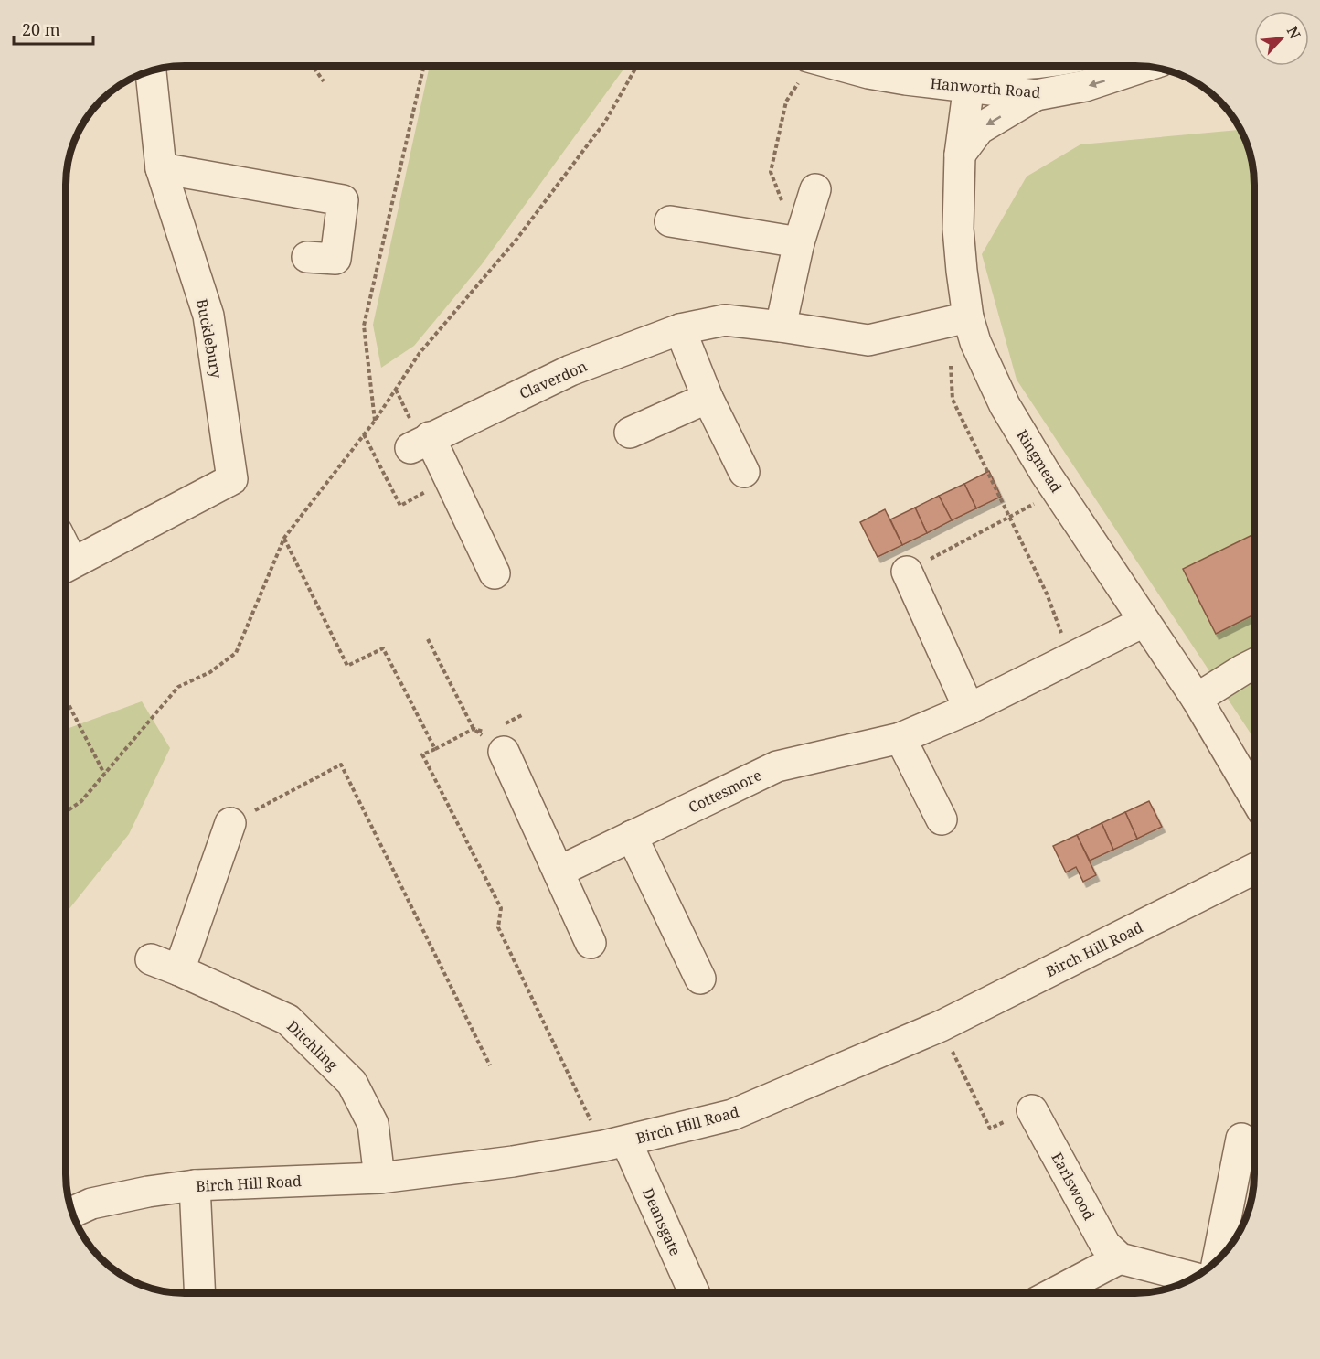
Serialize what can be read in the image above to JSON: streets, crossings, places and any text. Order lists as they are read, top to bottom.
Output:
{
  "streets": {
    "street": [
      "Hanworth Road",
      "Bucklebury",
      "Claverdon",
      "Ringmead",
      "Cottesmore",
      "Birch Hill Road",
      "Ditchling",
      "Earlswood",
      "Deansgate"
    ]
  },
  "crossings": [
    ["Hanworth Road", "Ringmead"],
    ["Claverdon", "Ringmead"],
    ["Ringmead", "Cottesmore"],
    ["Birch Hill Road", "Ditchling"],
    ["Birch Hill Road", "Deansgate"]
  ],
  "scale_bar": "20 m",
  "north": "top right"
}
